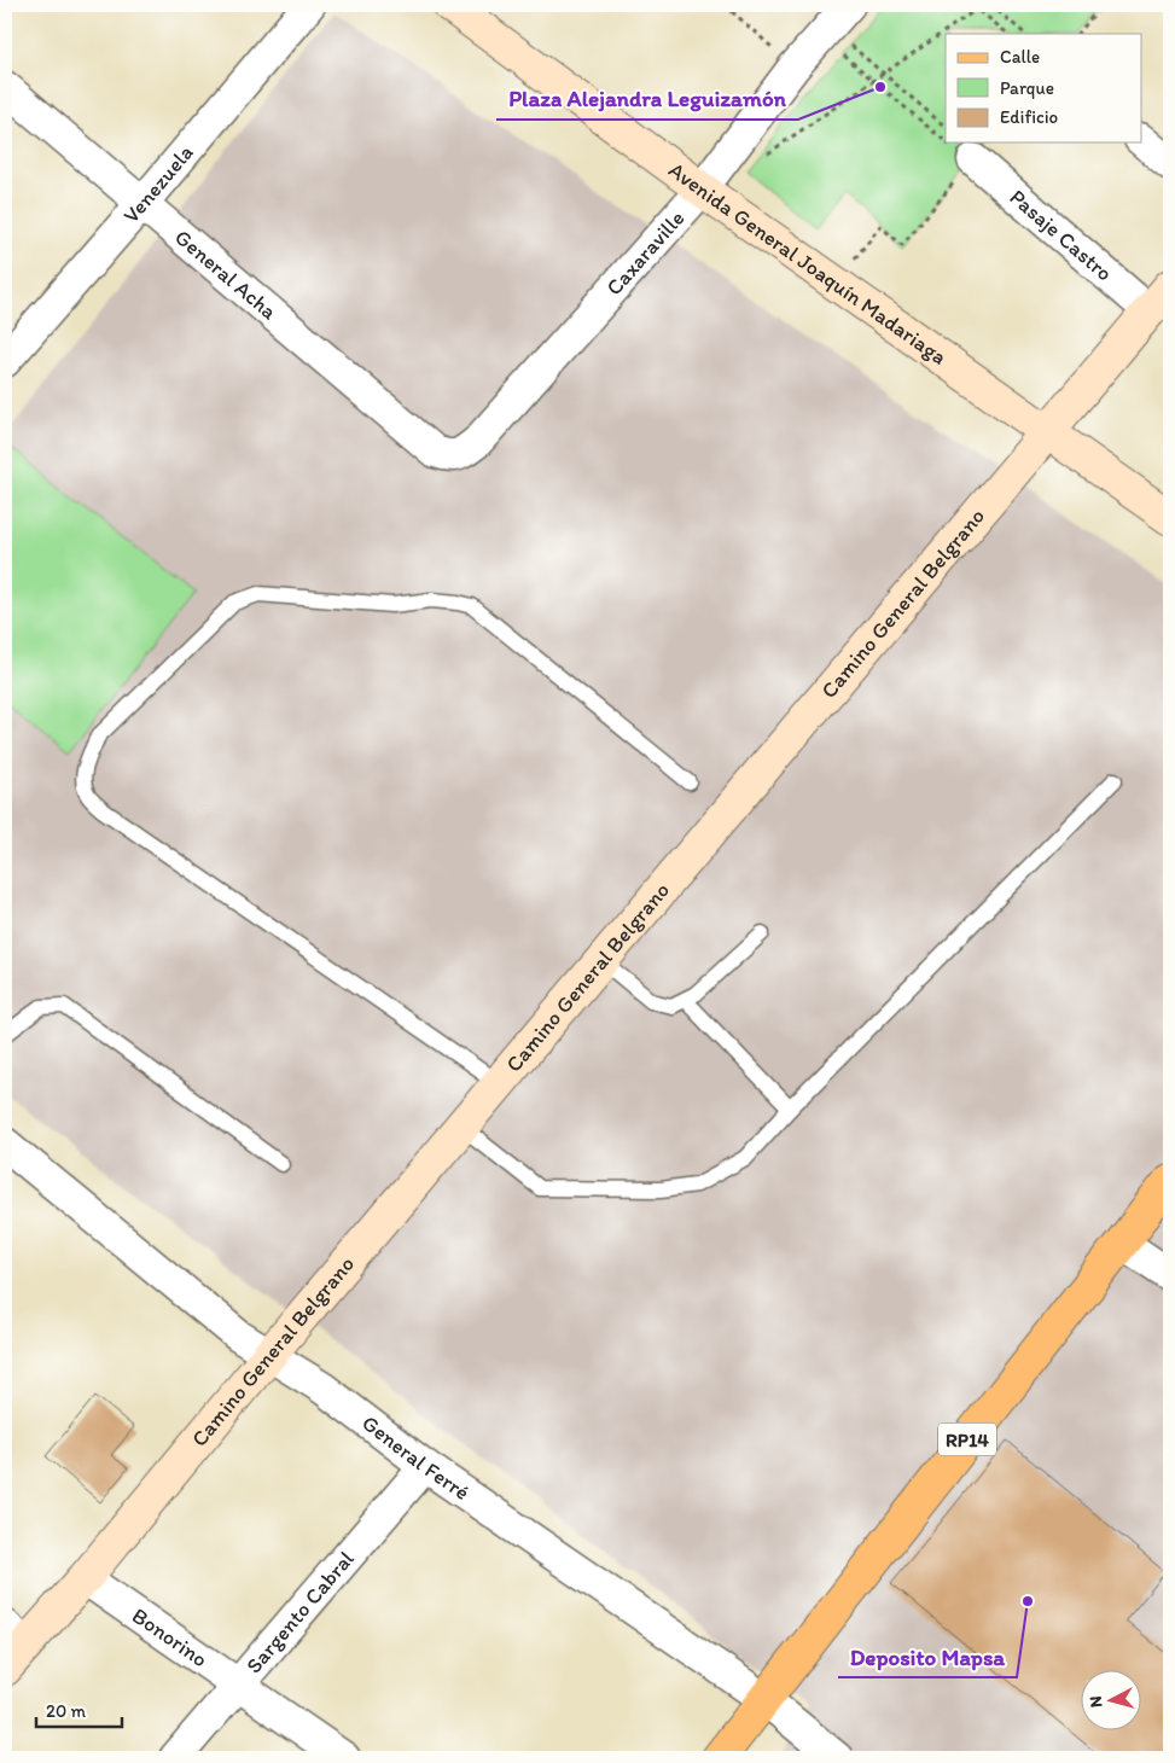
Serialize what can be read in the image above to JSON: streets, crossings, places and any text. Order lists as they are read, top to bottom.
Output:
{
  "streets": {
    "main road": ["RP14"],
    "street": [
      "Venezuela",
      "Pasaje Castro",
      "Caxaraville",
      "Avenida General Joaquín Madariaga",
      "General Acha",
      "Camino General Belgrano",
      "General Ferré",
      "Sargento Cabral",
      "Bonorino"
    ]
  },
  "crossings": [
    ["Venezuela", "General Acha"],
    ["Pasaje Castro", "Camino General Belgrano"],
    ["Caxaraville", "Avenida General Joaquín Madariaga"],
    ["Caxaraville", "General Acha"],
    ["Avenida General Joaquín Madariaga", "Camino General Belgrano"],
    ["Camino General Belgrano", "General Ferré"],
    ["Camino General Belgrano", "Bonorino"],
    ["RP14", "General Ferré"],
    ["General Ferré", "Sargento Cabral"],
    ["Sargento Cabral", "Bonorino"]
  ],
  "places": ["Plaza Alejandra Leguizamón", "Deposito Mapsa"],
  "legend": ["Calle", "Parque", "Edificio"],
  "scale_bar": "20 m",
  "north": "left"
}
